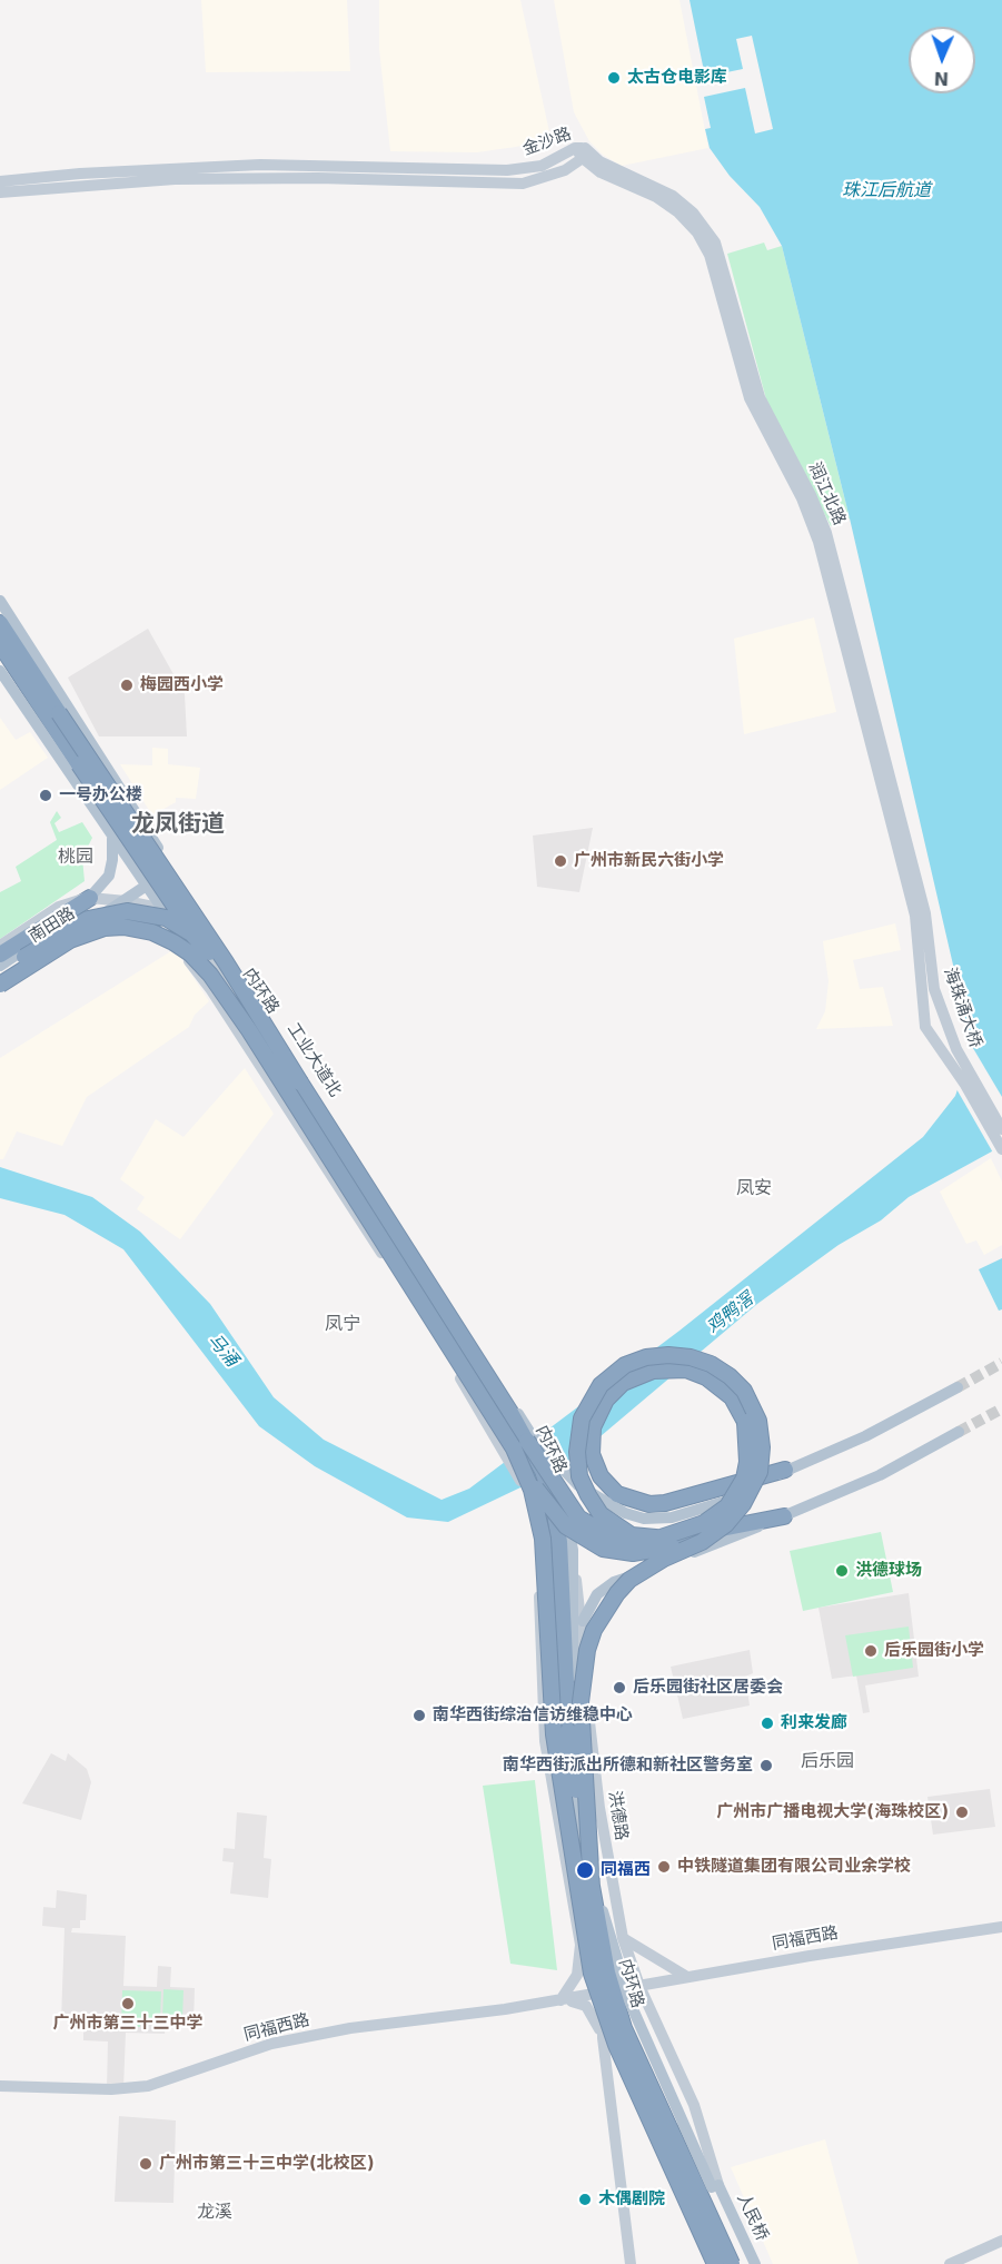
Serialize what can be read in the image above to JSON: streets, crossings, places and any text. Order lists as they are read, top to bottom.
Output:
{
  "streets": {
    "highway": ["内环路"],
    "main road": [
      "金沙路",
      "润江北路",
      "南田路",
      "海珠涌大桥",
      "工业大道北",
      "洪德路",
      "同福西路",
      "人民桥"
    ]
  },
  "crossings": [
    ["金沙路", "润江北路"],
    ["润江北路", "海珠涌大桥"],
    ["内环路", "工业大道北"],
    ["洪德路", "同福西路"],
    ["洪德路", "人民桥"]
  ],
  "districts": [
    "龙凤街道",
    "桃园",
    "凤安",
    "凤宁",
    "后乐园",
    "龙溪"
  ],
  "water": ["珠江后航道", "鸡鸭滘", "马涌"],
  "places": [
    "太古仓电影库",
    "梅园西小学",
    "一号办公楼",
    "广州市新民六街小学",
    "洪德球场",
    "后乐园街小学",
    "后乐园街社区居委会",
    "南华西街综治信访维稳中心",
    "利来发廊",
    "南华西街派出所德和新社区警务室",
    "广州市广播电视大学(海珠校区)",
    "中铁隧道集团有限公司业余学校",
    "同福西",
    "广州市第三十三中学",
    "广州市第三十三中学(北校区)",
    "木偶剧院"
  ],
  "north": "bottom"
}
